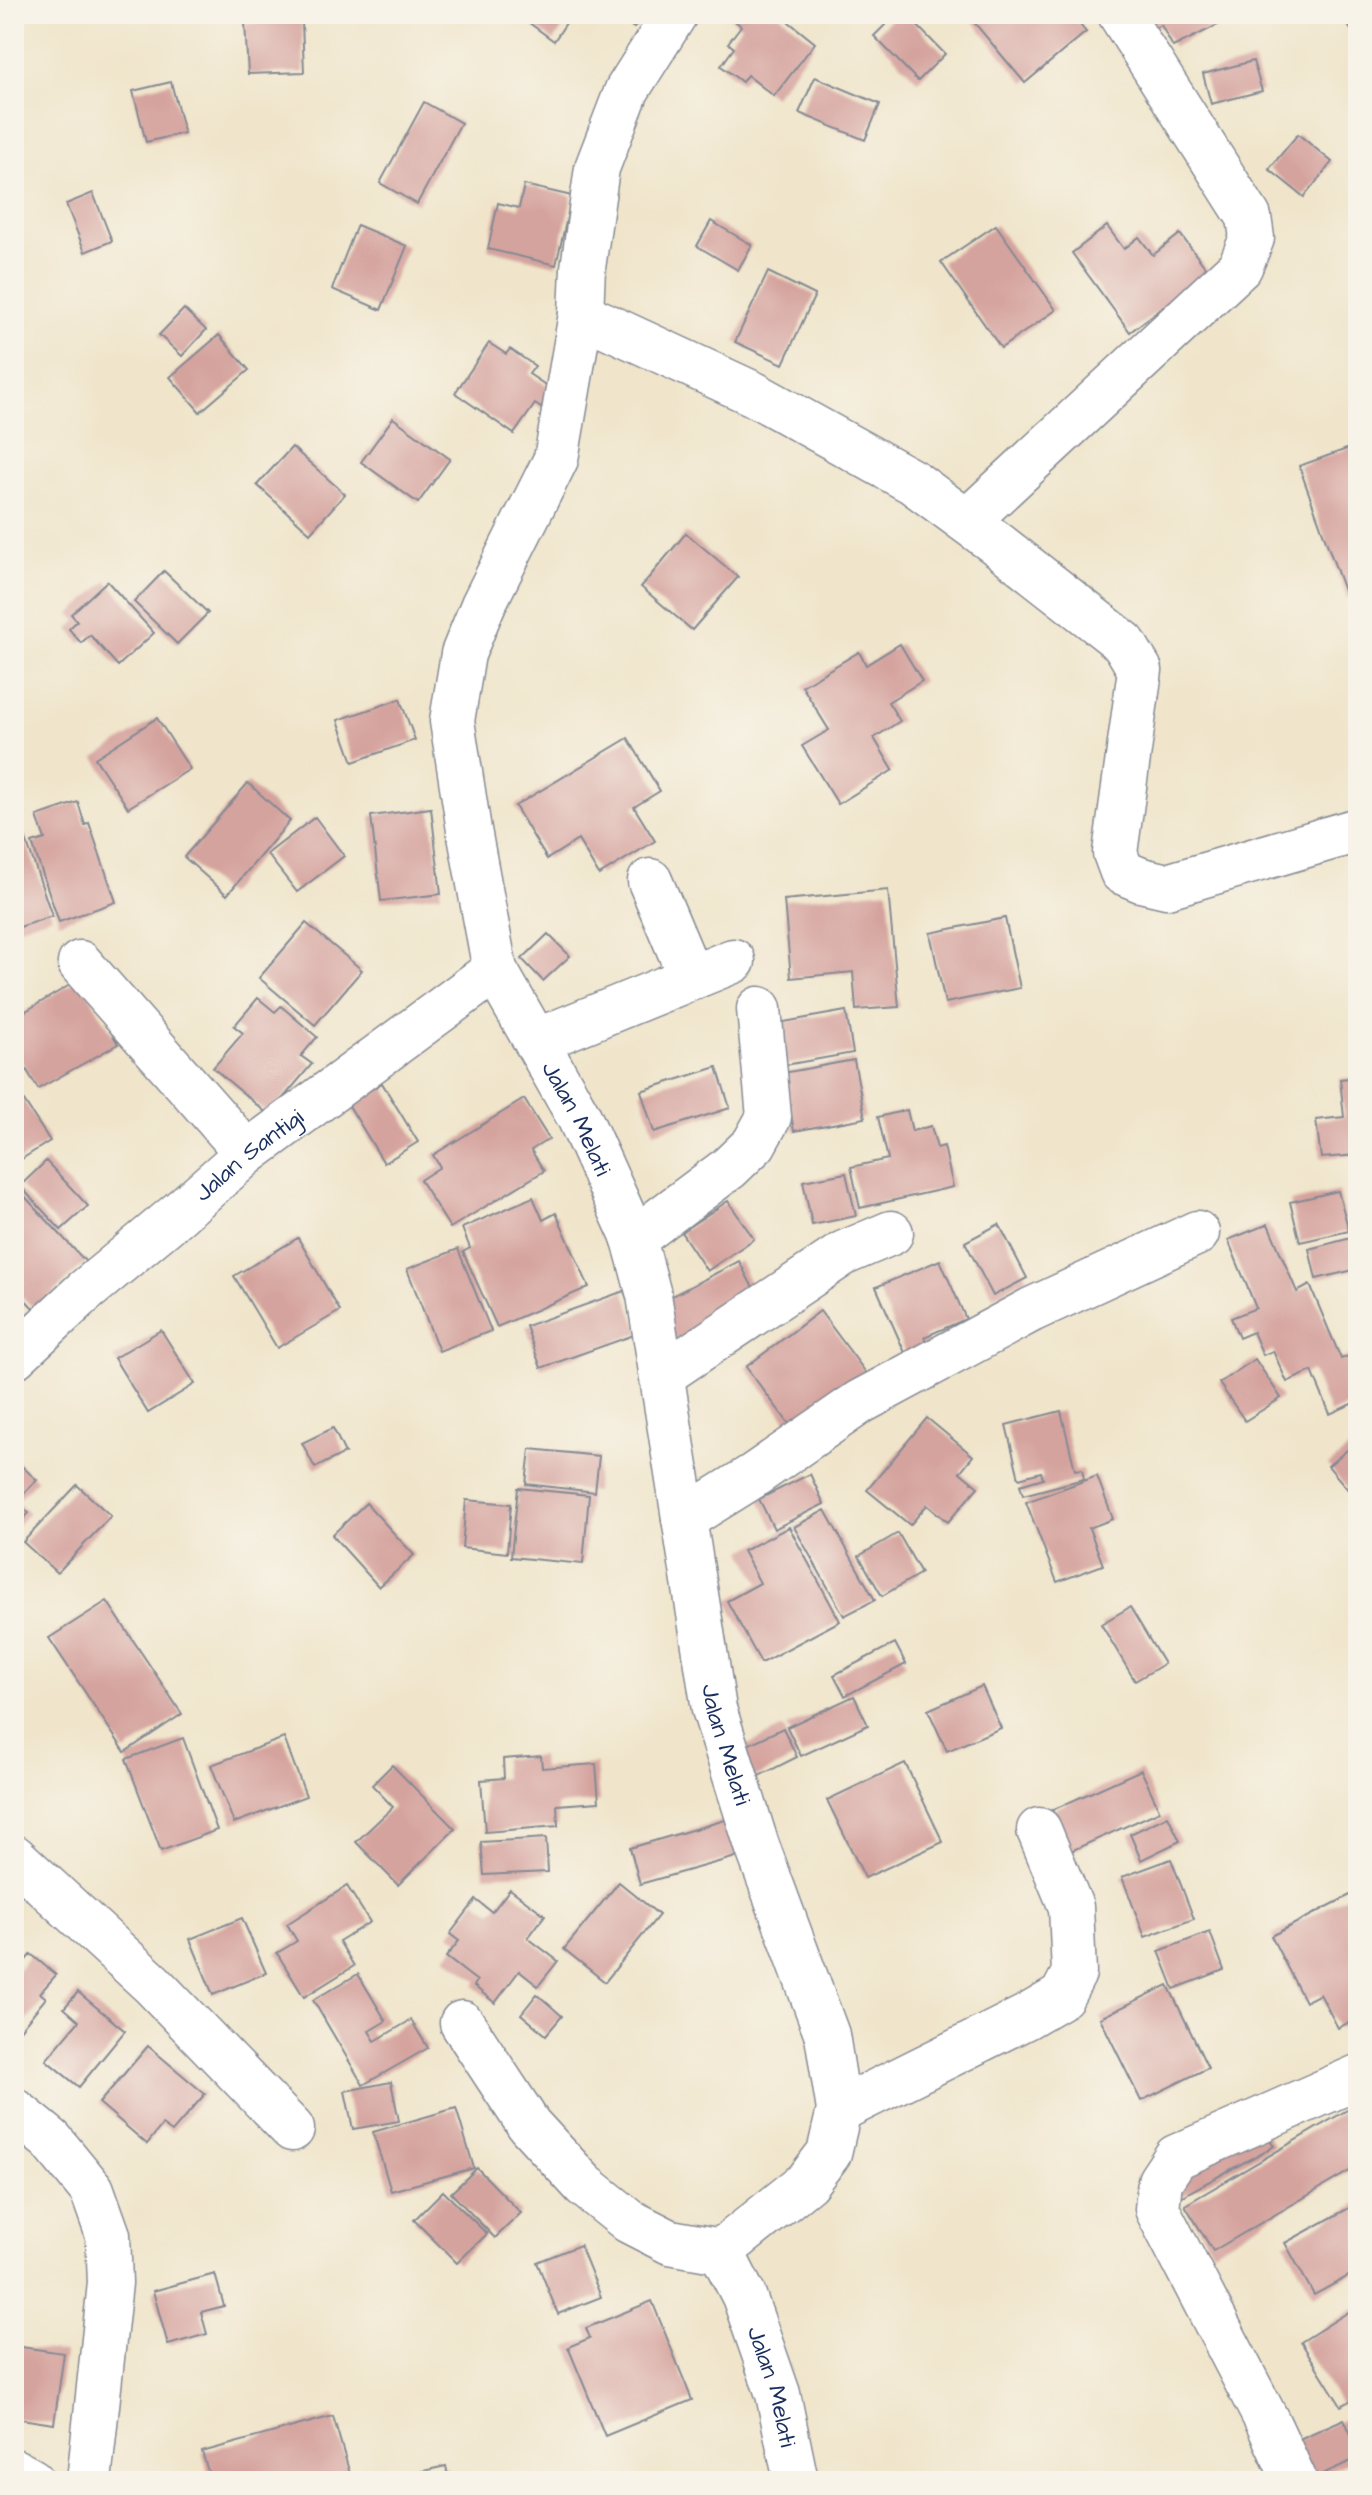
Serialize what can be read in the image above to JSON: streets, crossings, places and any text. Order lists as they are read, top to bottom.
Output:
{
  "streets": {
    "street": ["Jalan Melati", "Jalan Santigi"]
  },
  "crossings": [
    ["Jalan Melati", "Jalan Santigi"]
  ]
}
